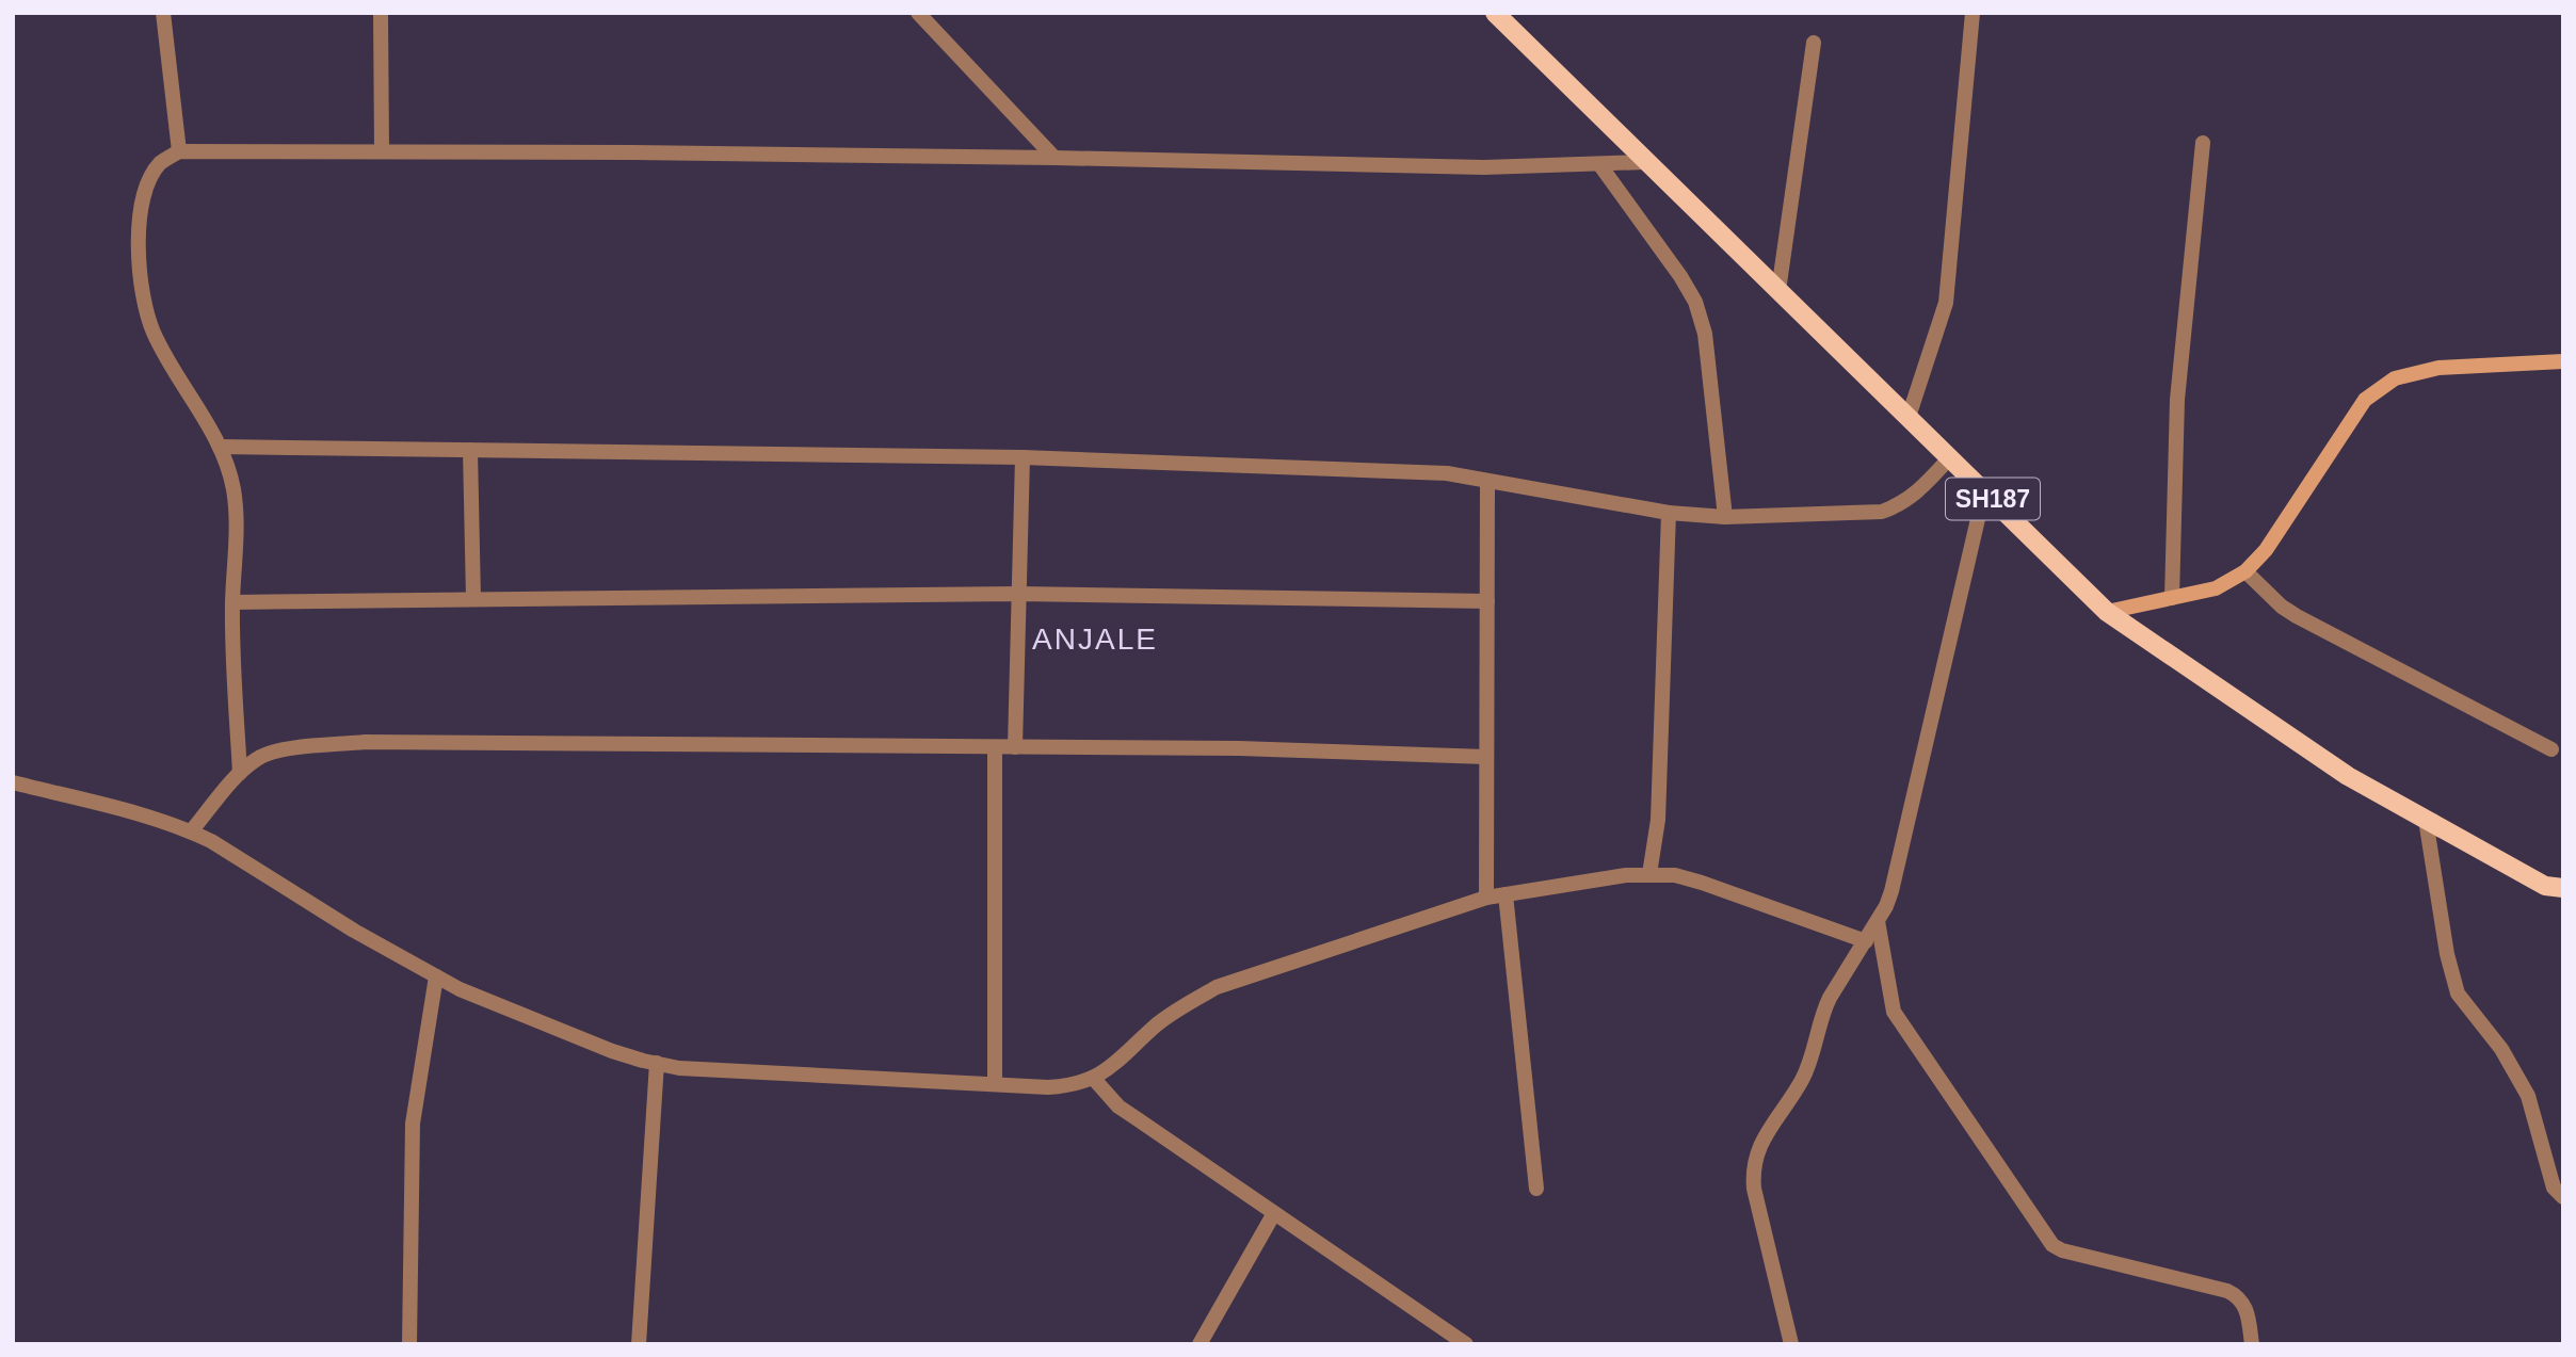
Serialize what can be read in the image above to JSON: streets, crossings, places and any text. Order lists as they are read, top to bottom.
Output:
{
  "streets": {
    "main road": ["SH187"]
  },
  "districts": ["ANJALE"]
}
